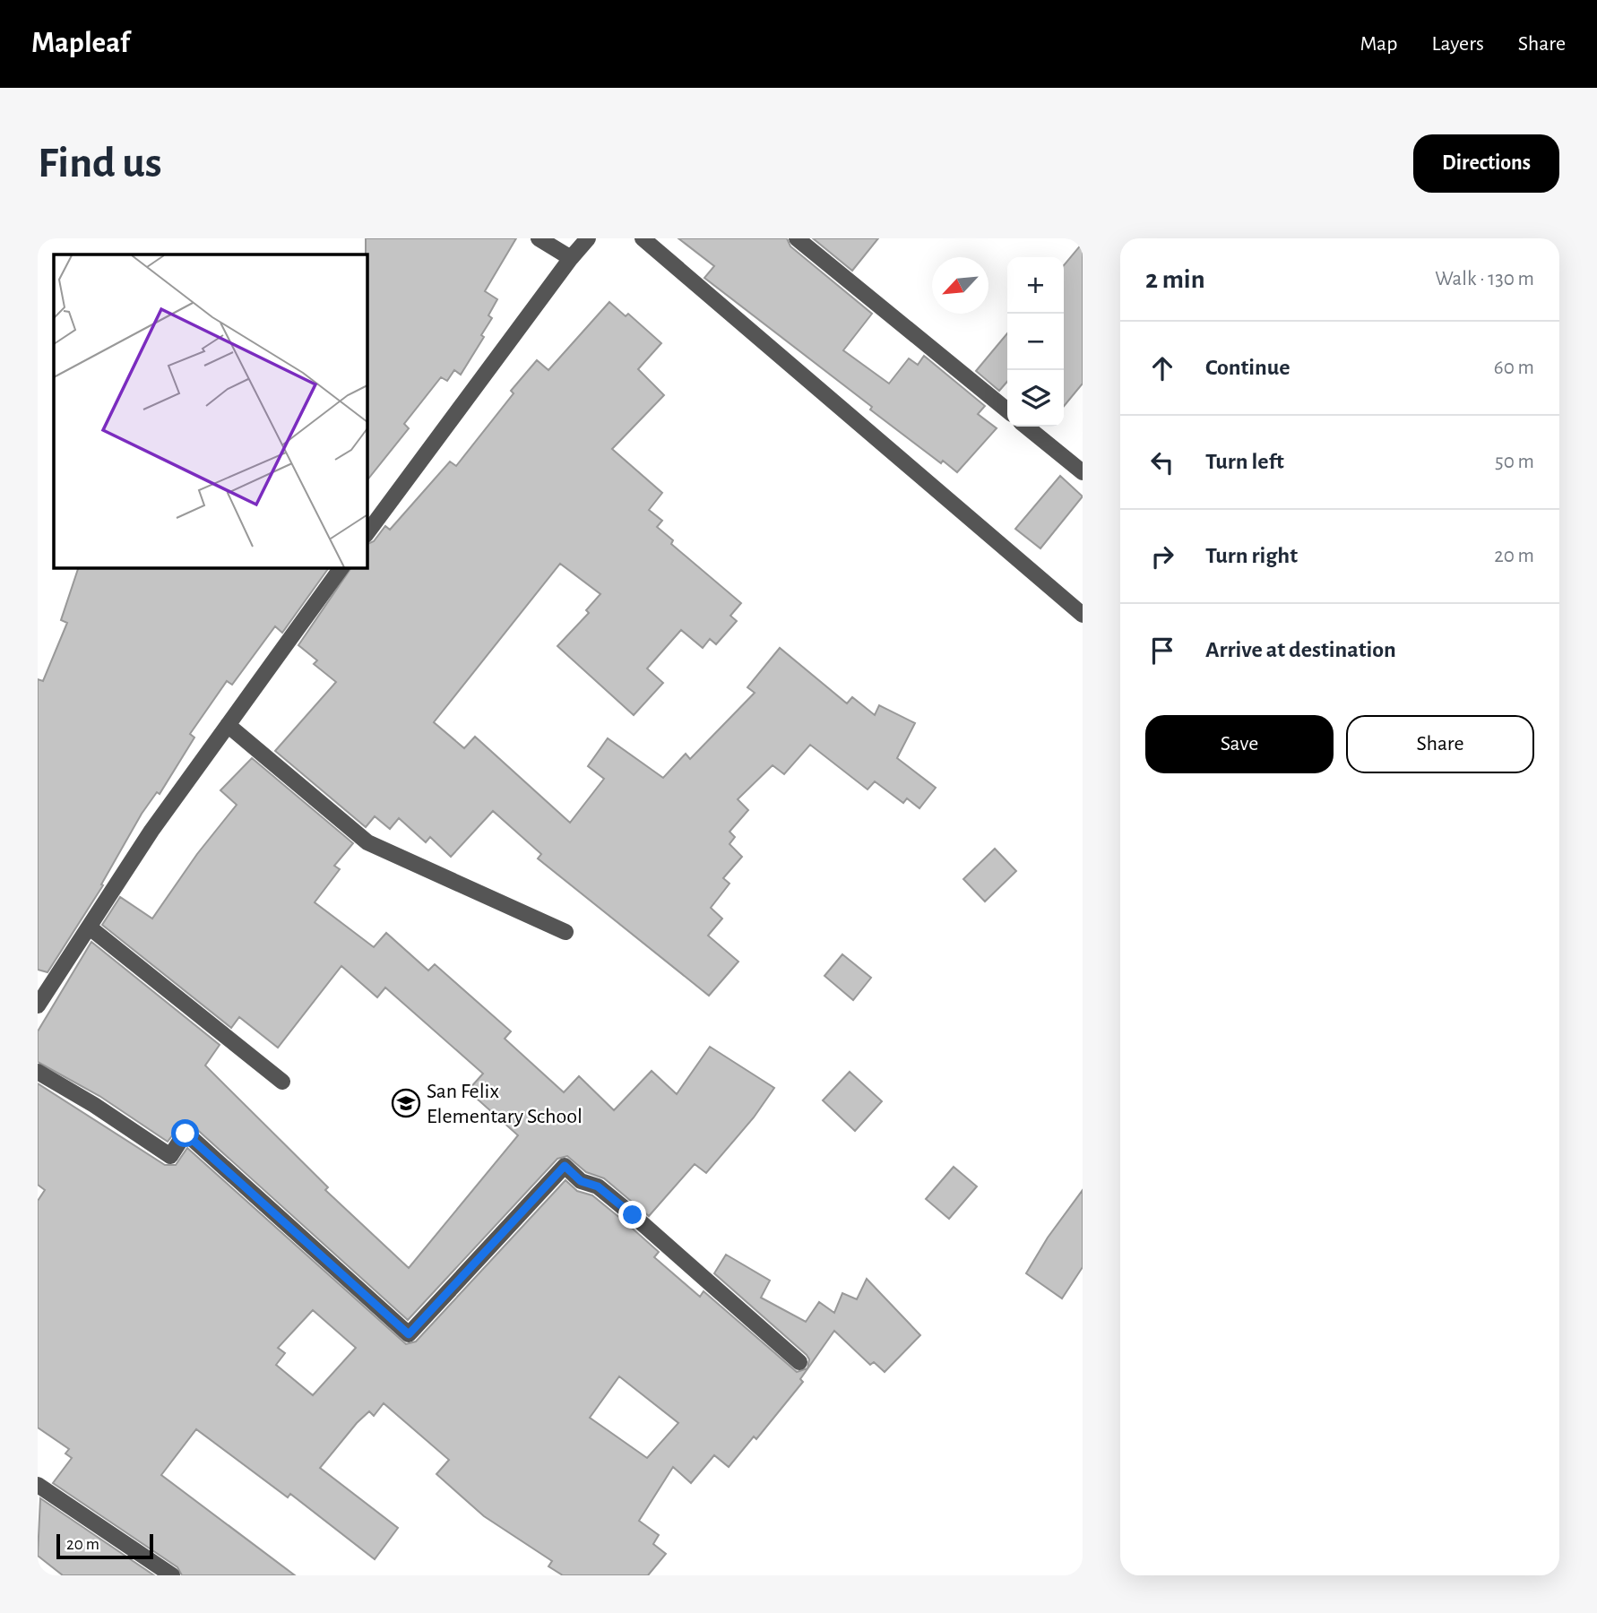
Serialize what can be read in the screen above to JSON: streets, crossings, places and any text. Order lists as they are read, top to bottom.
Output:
{
  "places": {
    "school or university": ["San Felix Elementary School"]
  },
  "scale_bar": "20 m",
  "north": "bottom left",
  "page": {
    "header": "Mapleaf",
    "nav": ["Map", "Layers", "Share"],
    "buttons": [
      "Directions",
      ["Save", "Share"]
    ],
    "title": "Find us",
    "heading": ["2 min", "Walk · 130 m"],
    "map_buttons": ["+", "−"],
    "list": [
      ["Continue", "60 m"],
      ["Turn left", "50 m"],
      ["Turn right", "20 m"],
      "Arrive at destination"
    ],
    "scale": "20 m"
  }
}
